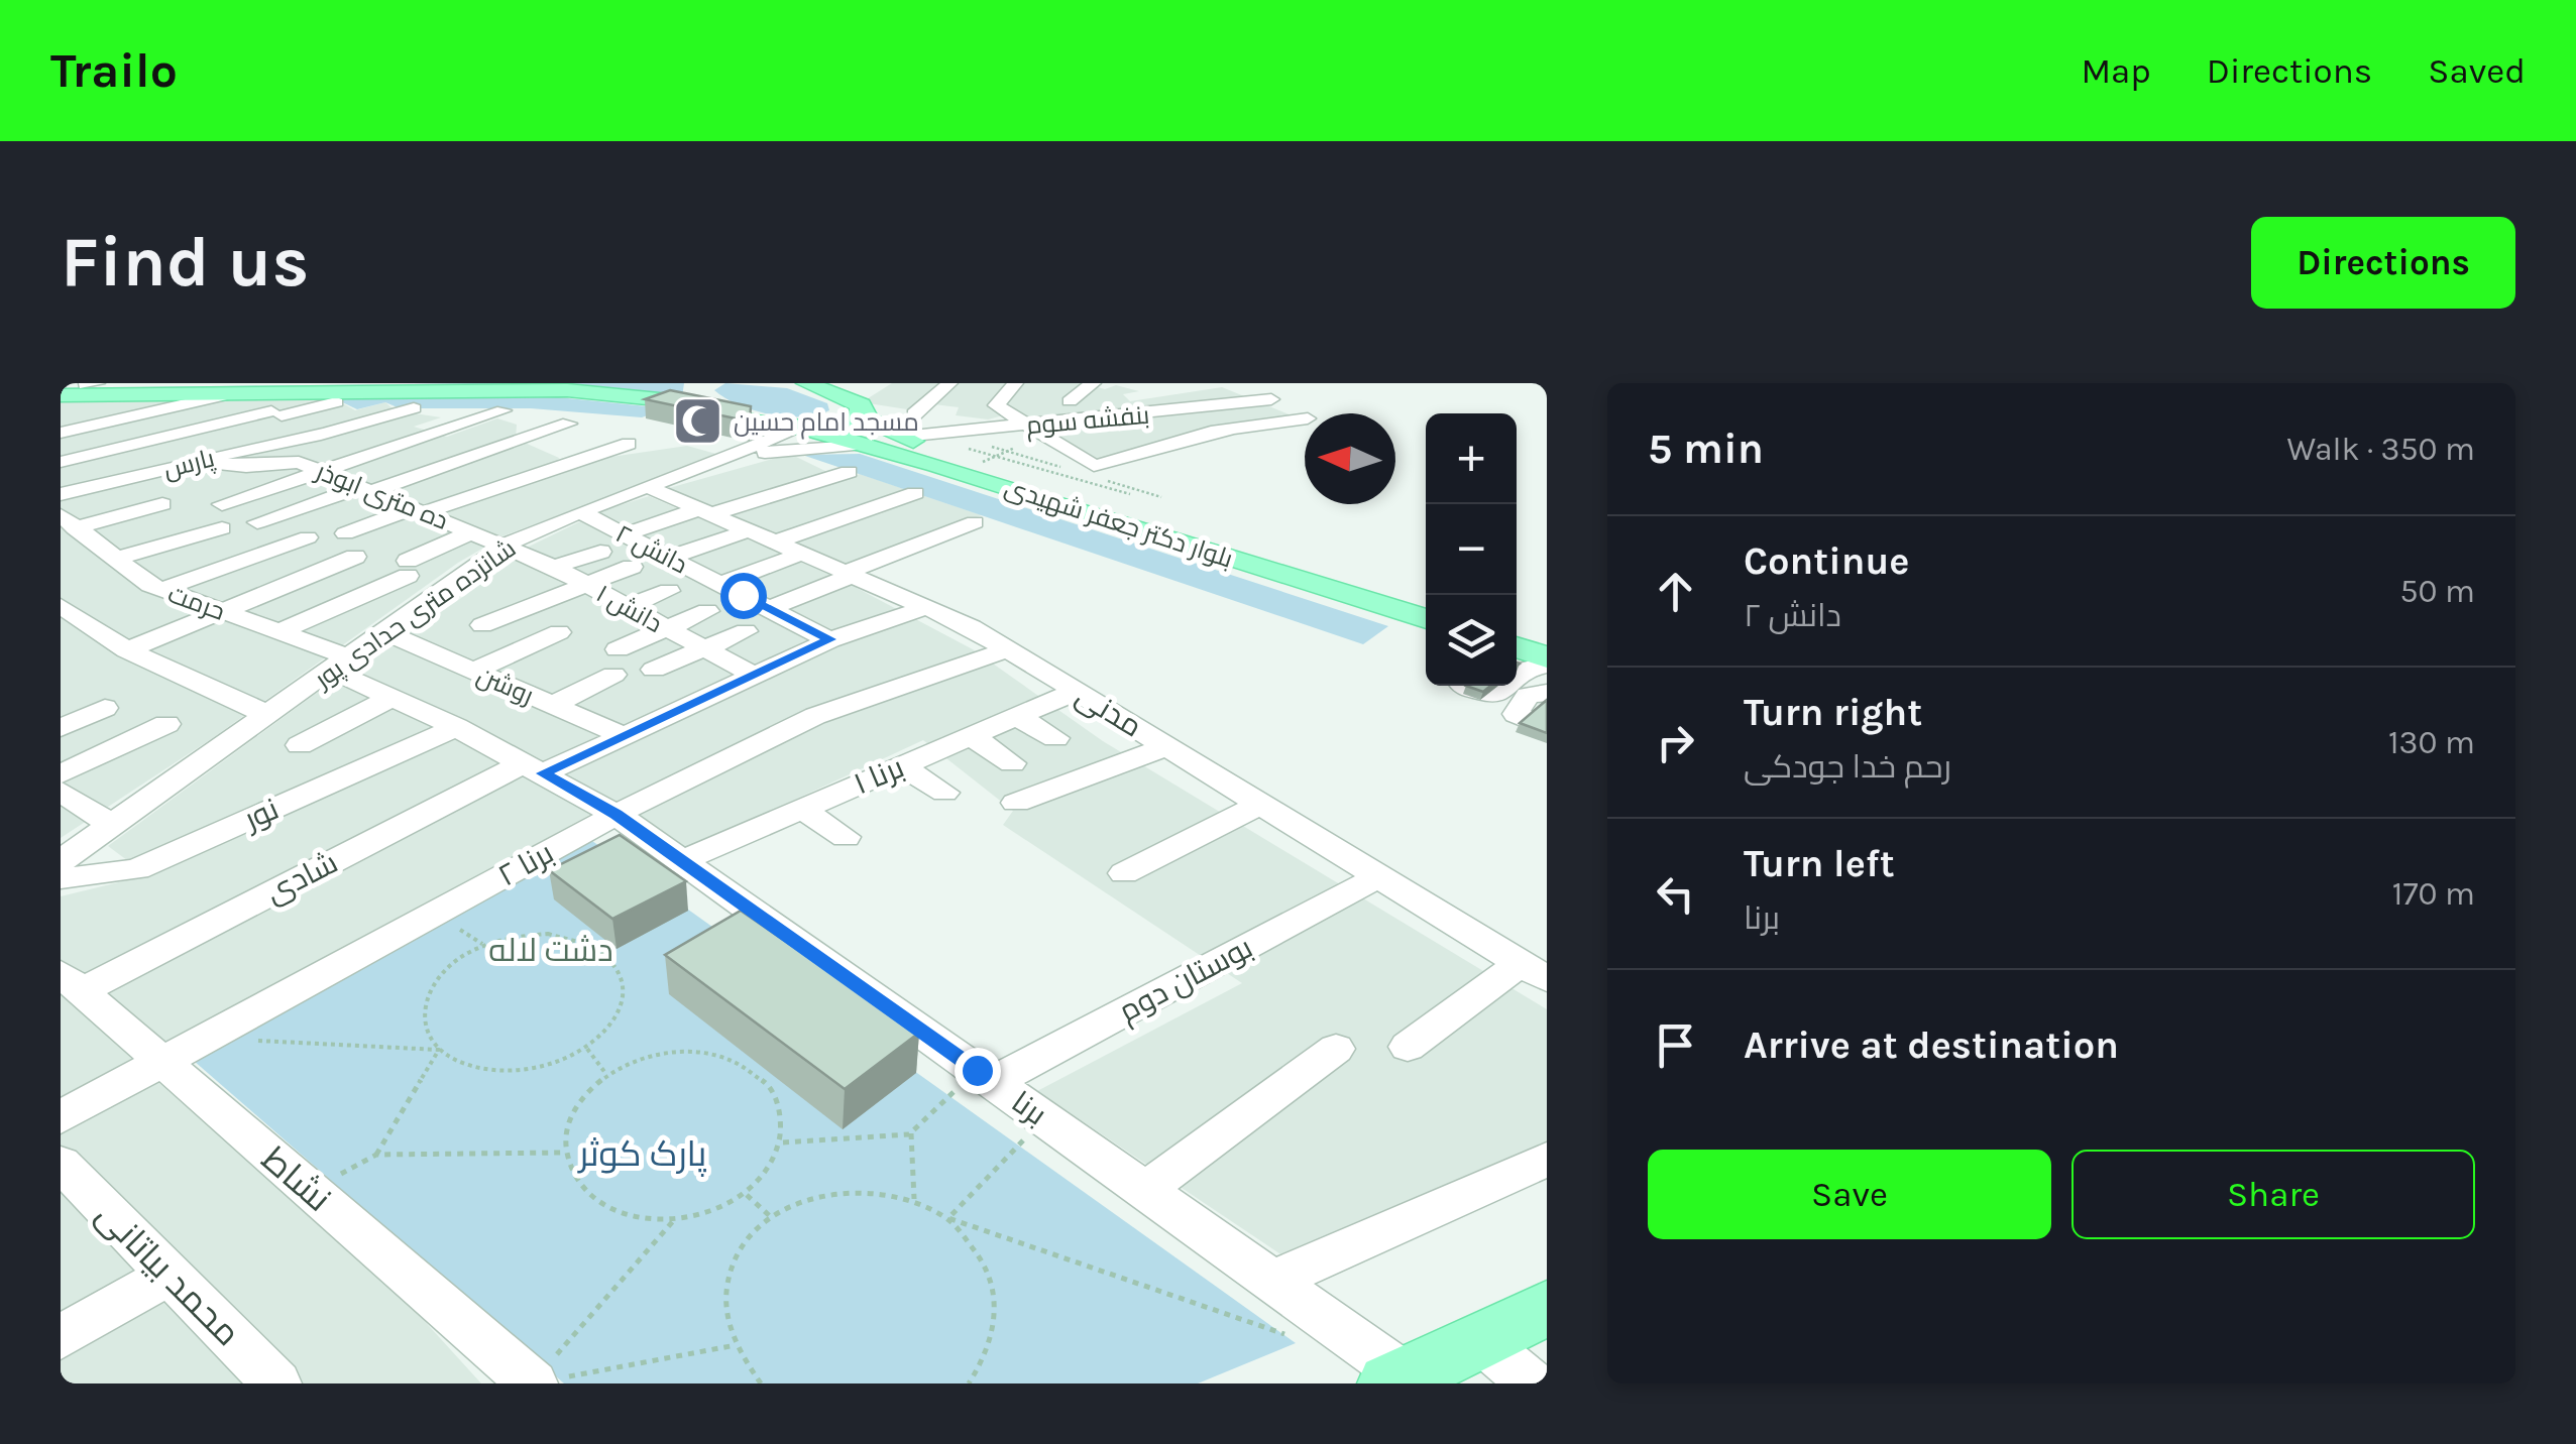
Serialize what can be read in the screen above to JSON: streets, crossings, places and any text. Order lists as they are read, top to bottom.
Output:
{
  "streets": {
    "main road": ["بلوار دکتر جعفر شهیدی"],
    "street": [
      "بنفشه سوم",
      "پارس",
      "ده متری ابوذر",
      "دانش ۲",
      "حرمت",
      "دانش ۱",
      "شانزده متری حدادی پور",
      "روشن",
      "مدنی",
      "برنا ۱",
      "نور",
      "برنا ۲",
      "شادی",
      "بوستان دوم",
      "برنا",
      "نشاط",
      "محمد بیاتانی"
    ]
  },
  "crossings": [
    ["بنفشه سوم", "بلوار دکتر جعفر شهیدی"],
    ["پارس", "ده متری ابوذر"],
    ["ده متری ابوذر", "دانش ۱"],
    ["ده متری ابوذر", "شانزده متری حدادی پور"],
    ["بلوار دکتر جعفر شهیدی", "شانزده متری حدادی پور"],
    ["دانش ۲", "شانزده متری حدادی پور"],
    ["دانش ۲", "شادی"],
    ["حرمت", "شانزده متری حدادی پور"],
    ["حرمت", "برنا"],
    ["دانش ۱", "شانزده متری حدادی پور"],
    ["دانش ۱", "شادی"],
    ["شانزده متری حدادی پور", "روشن"],
    ["شانزده متری حدادی پور", "مدنی"],
    ["شانزده متری حدادی پور", "برنا"],
    ["روشن", "شادی"],
    ["مدنی", "برنا ۱"],
    ["مدنی", "برنا ۲"],
    ["مدنی", "شادی"],
    ["مدنی", "بوستان دوم"],
    ["برنا ۱", "برنا"],
    ["نور", "برنا"],
    ["برنا ۲", "برنا"],
    ["برنا ۲", "نشاط"],
    ["شادی", "برنا"],
    ["شادی", "نشاط"],
    ["بوستان دوم", "برنا"]
  ],
  "districts": ["دشت لاله"],
  "parks": ["پارک کوثر"],
  "places": {
    "mosque": ["مسجد امام حسین"]
  },
  "north": "left",
  "page": {
    "header": "Trailo",
    "nav": ["Map", "Directions", "Saved"],
    "buttons": [
      "Directions",
      ["Save", "Share"]
    ],
    "title": "Find us",
    "heading": ["5 min", "Walk · 350 m"],
    "map_buttons": ["+", "−"],
    "list": [
      ["Continue", "دانش ۲", "50 m"],
      ["Turn right", "رحم خدا جودکی", "130 m"],
      ["Turn left", "برنا", "170 m"],
      "Arrive at destination"
    ]
  }
}
